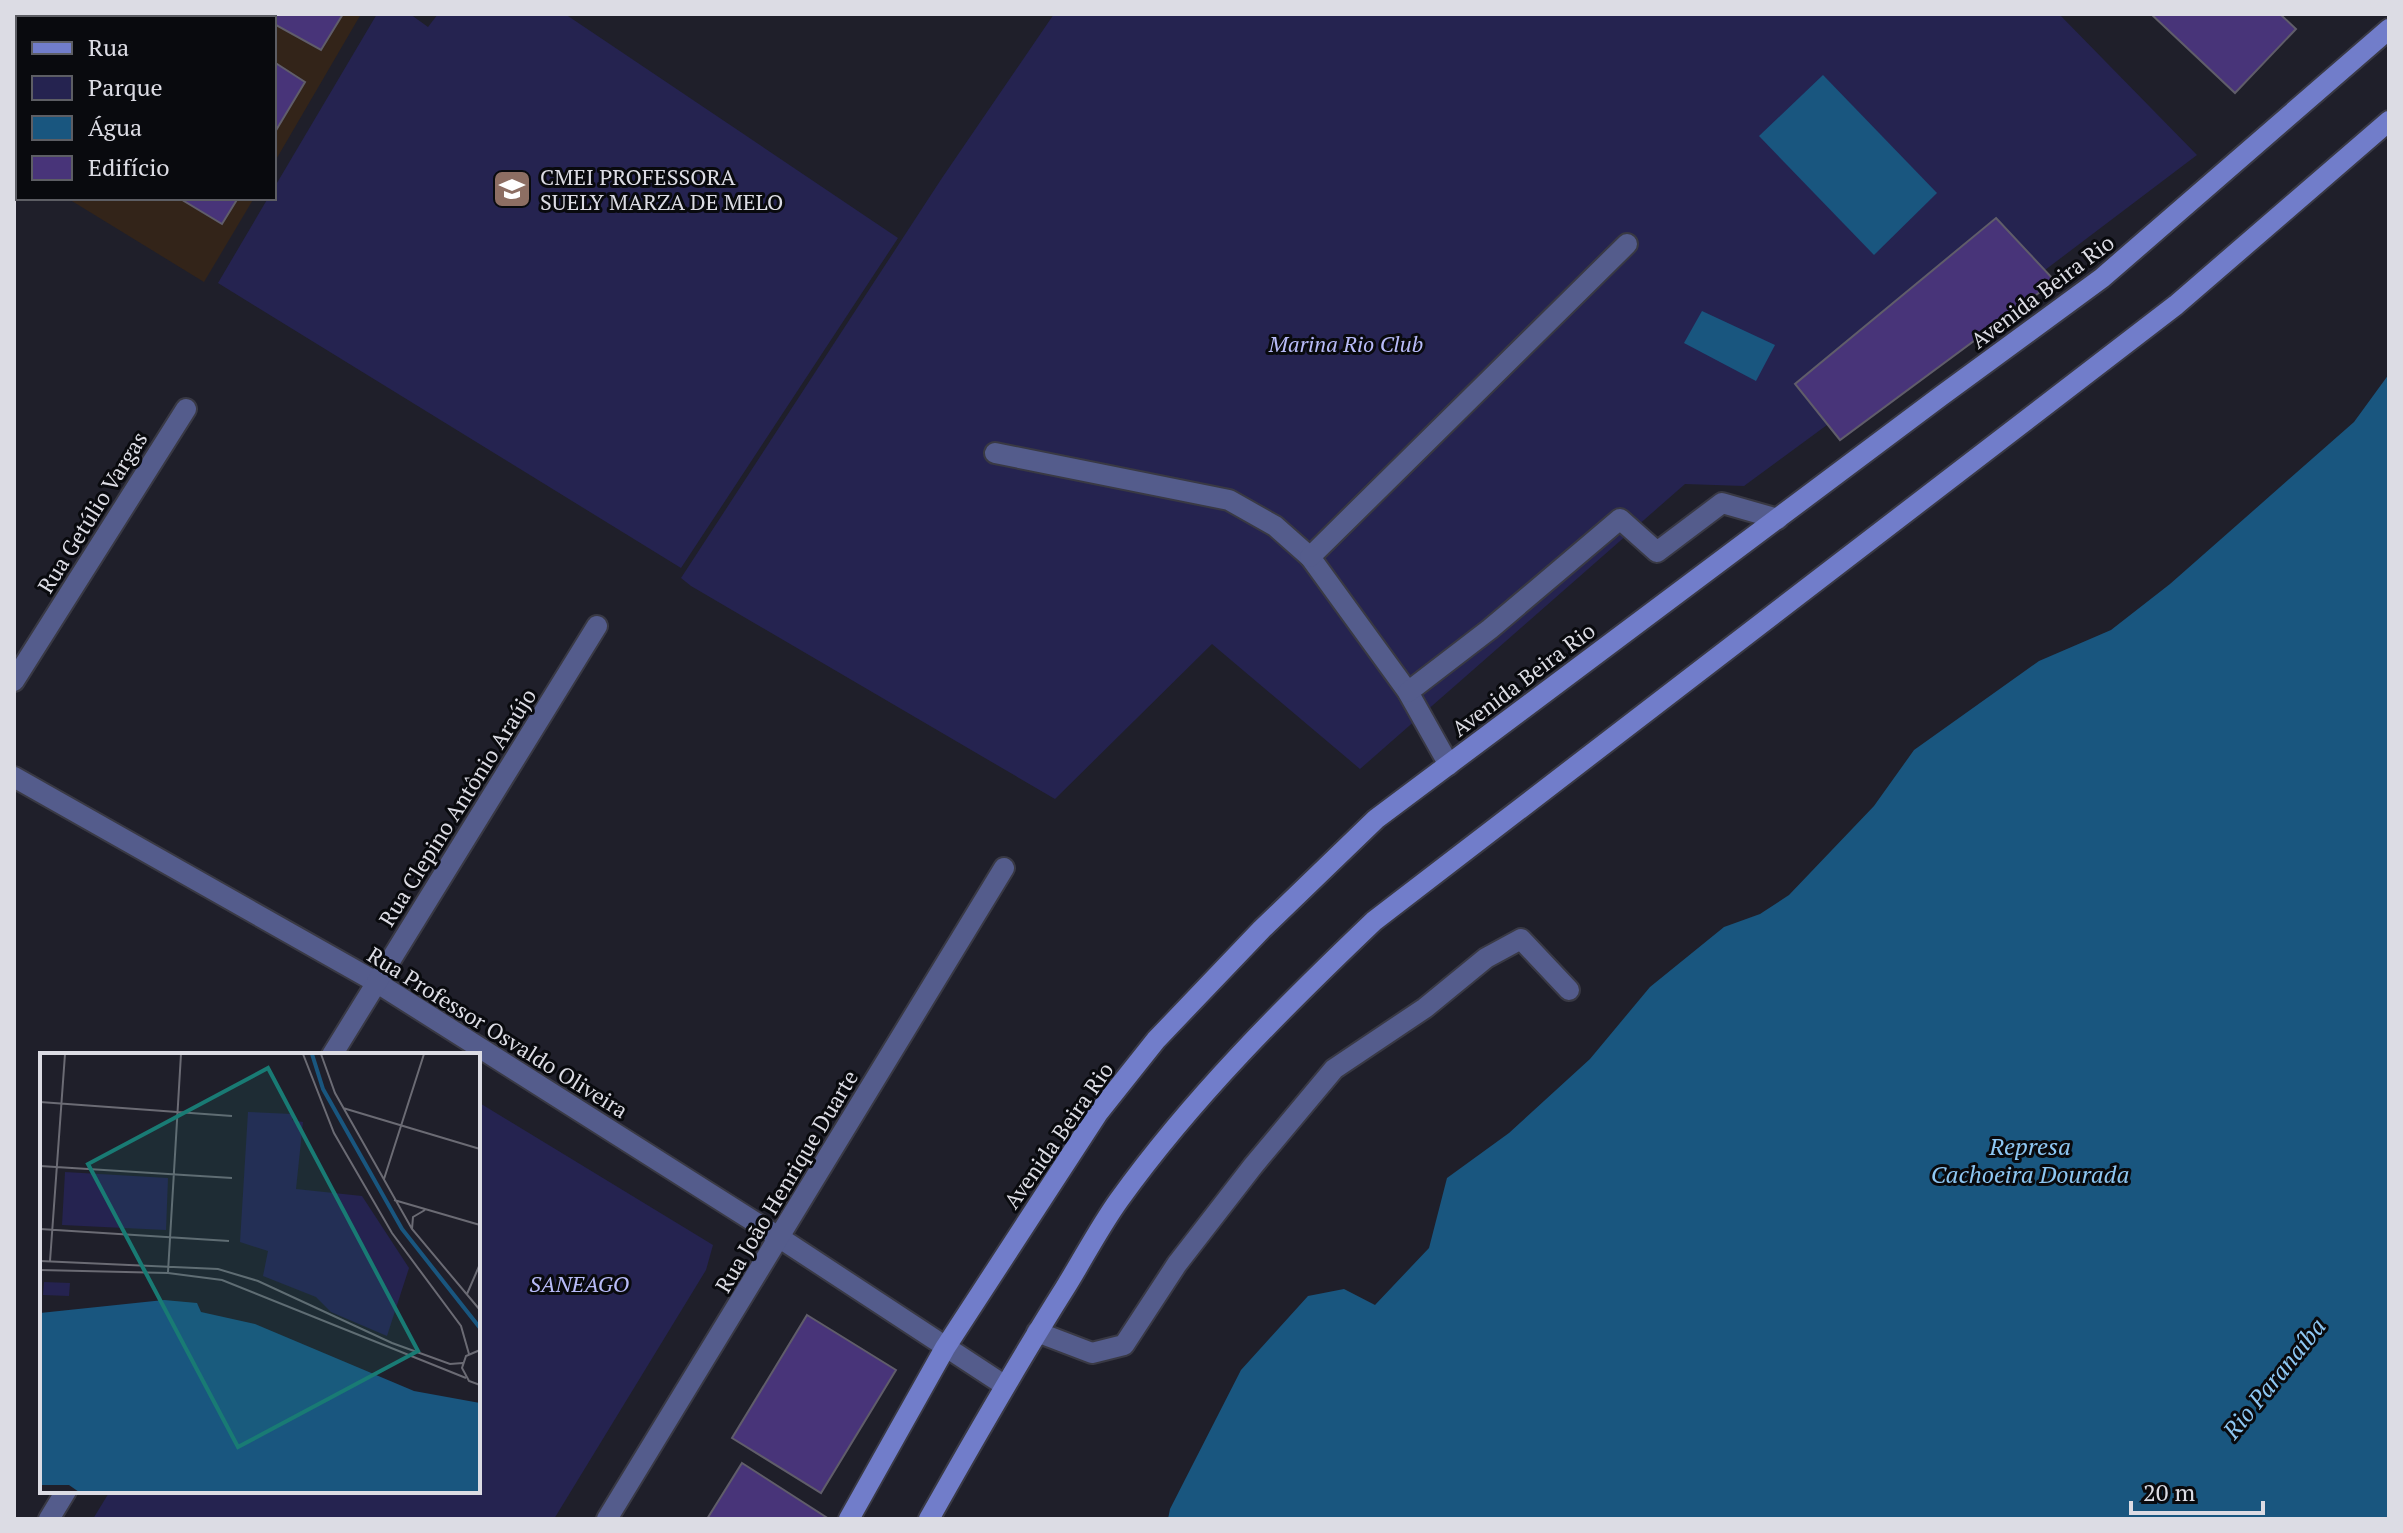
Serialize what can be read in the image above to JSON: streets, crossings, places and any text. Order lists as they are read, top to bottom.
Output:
{
  "streets": {
    "main road": ["Avenida Beira Rio"],
    "street": [
      "Rua Getúlio Vargas",
      "Rua Clepino Antônio Araújo",
      "Rua Professor Osvaldo Oliveira",
      "Rua João Henrique Duarte"
    ]
  },
  "crossings": [
    ["Avenida Beira Rio", "Rua Professor Osvaldo Oliveira"],
    ["Rua Clepino Antônio Araújo", "Rua Professor Osvaldo Oliveira"],
    ["Rua Professor Osvaldo Oliveira", "Rua João Henrique Duarte"]
  ],
  "water": ["Represa Cachoeira Dourada", "Rio Paranaíba"],
  "parks": ["Marina Rio Club", "SANEAGO"],
  "places": {
    "school or university": ["CMEI PROFESSORA SUELY MARZA DE MELO"]
  },
  "legend": [
    "Rua",
    "Parque",
    "Água",
    "Edifício"
  ],
  "scale_bar": "20 m"
}
